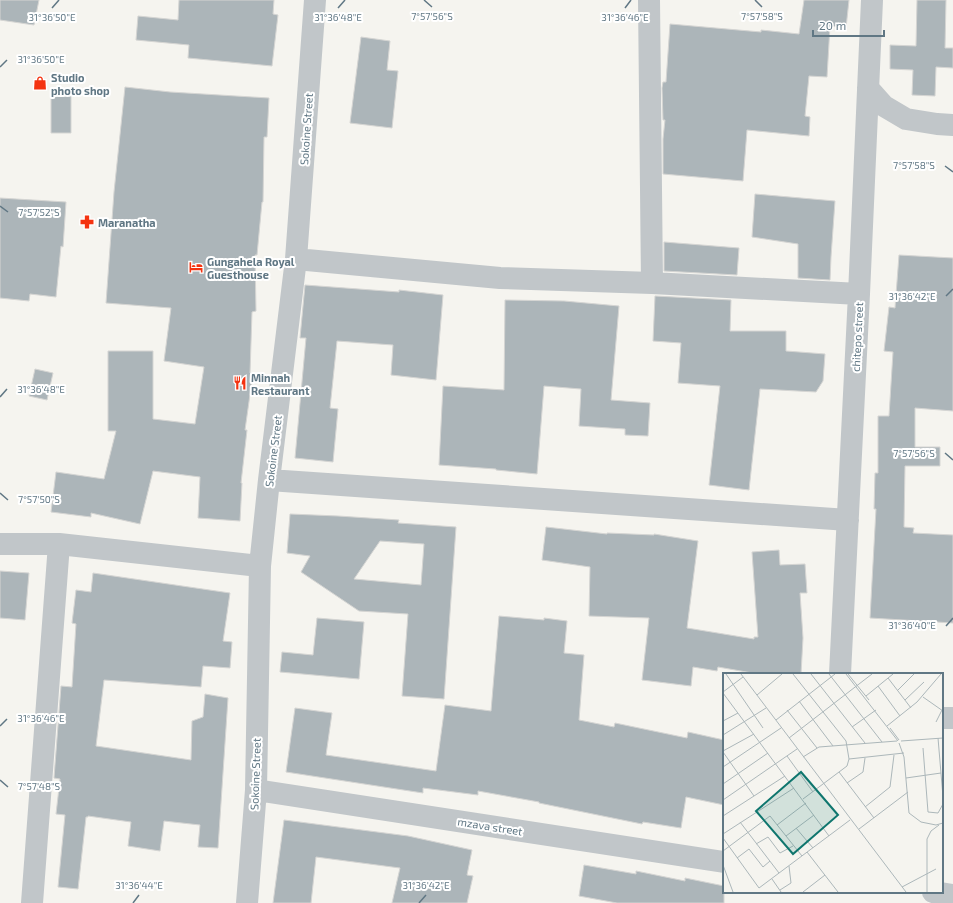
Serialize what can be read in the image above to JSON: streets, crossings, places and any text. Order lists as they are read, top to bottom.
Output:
{
  "streets": {
    "street": ["Sokoine Street", "chitepo street", "mzava street"]
  },
  "crossings": [
    ["Sokoine Street", "mzava street"]
  ],
  "places": {
    "shop": ["Studio photo shop"],
    "pharmacy": ["Maranatha"],
    "hotel": ["Gungahela Royal Guesthouse"],
    "restaurant": ["Minnah Restaurant"]
  },
  "scale_bar": "20 m",
  "coordinates": [
    "7°57'56\"S",
    "7°57'58\"S",
    "31°36'50\"E",
    "31°36'48\"E",
    "31°36'46\"E",
    "7°57'52\"S",
    "31°36'42\"E",
    "7°57'50\"S",
    "31°36'40\"E",
    "7°57'48\"S",
    "31°36'44\"E"
  ]
}
